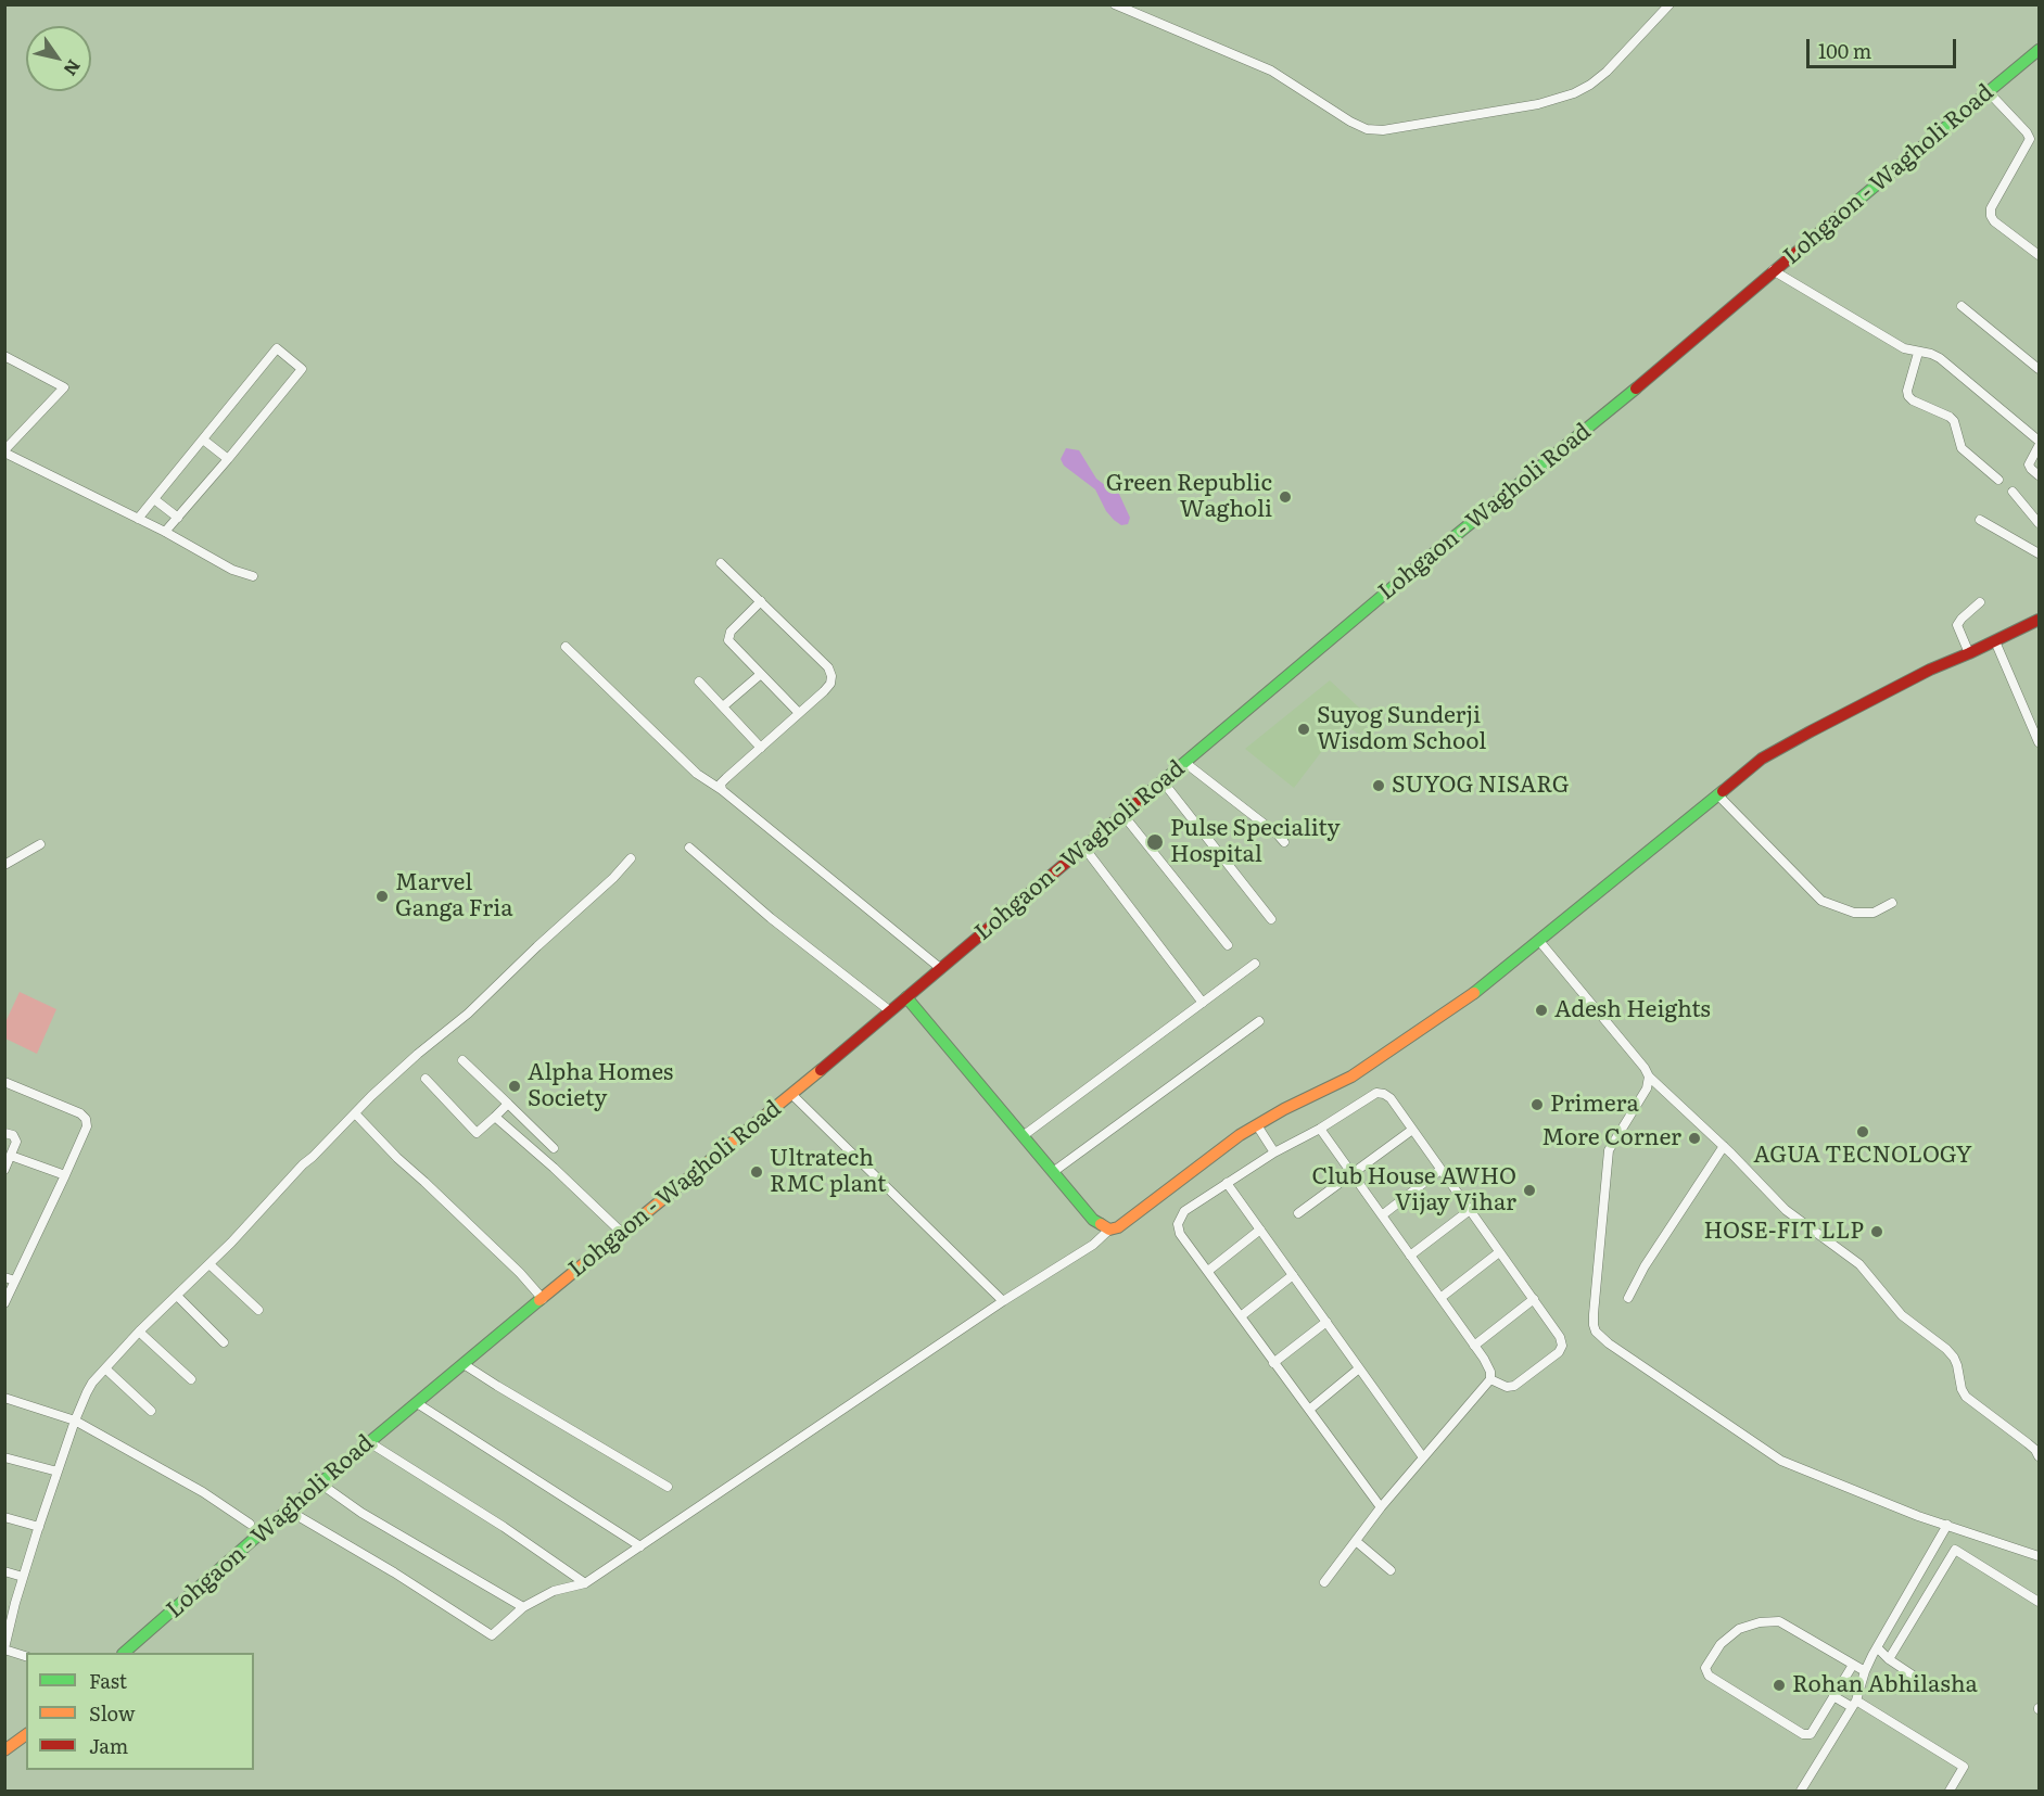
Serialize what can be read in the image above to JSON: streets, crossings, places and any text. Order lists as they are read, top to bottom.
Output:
{
  "streets": {
    "main road": ["Lohgaon - Wagholi Road"]
  },
  "places": [
    "Green Republic Wagholi",
    "Suyog Sunderji Wisdom School",
    "SUYOG NISARG",
    "Pulse Speciality Hospital",
    "Marvel Ganga Fria",
    "Adesh Heights",
    "Alpha Homes Society",
    "Primera",
    "AGUA TECNOLOGY",
    "More Corner",
    "Ultratech RMC plant",
    "Club House AWHO Vijay Vihar",
    "HOSE-FIT LLP",
    "Rohan Abhilasha"
  ],
  "legend": ["Fast", "Slow", "Jam"],
  "scale_bar": "100 m",
  "north": "bottom right"
}
